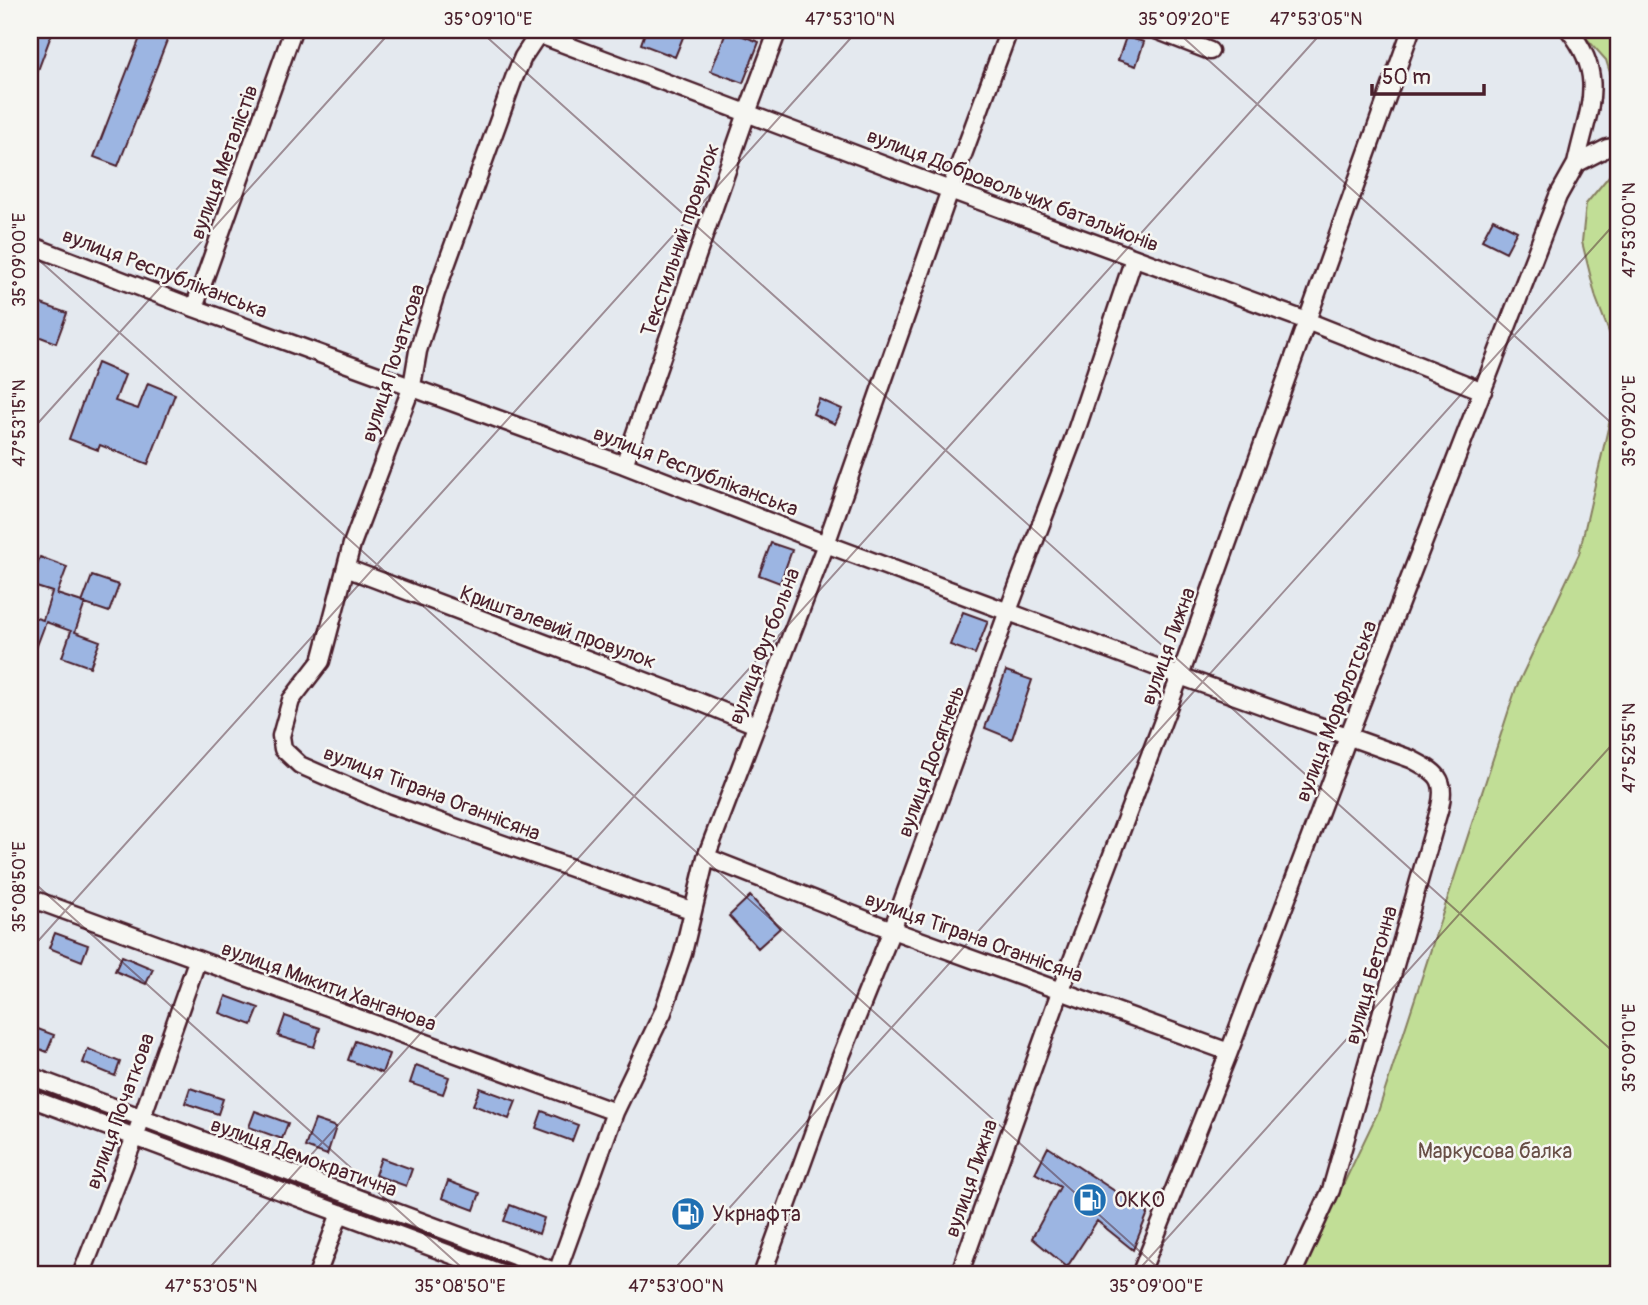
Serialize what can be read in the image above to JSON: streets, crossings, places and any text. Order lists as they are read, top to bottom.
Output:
{
  "streets": {
    "street": [
      "вулиця Металістів",
      "вулиця Добровольчих батальйонів",
      "Текстильний провулок",
      "вулиця Республіканська",
      "вулиця Початкова",
      "Кришталевий провулок",
      "вулиця Футбольна",
      "вулиця Лижна",
      "вулиця Морфлотська",
      "вулиця Досягнень",
      "вулиця Тіграна Оганнісяна",
      "вулиця Бетонна",
      "вулиця Микити Ханганова",
      "вулиця Демократична"
    ]
  },
  "crossings": [
    ["вулиця Металістів", "вулиця Республіканська"],
    ["вулиця Добровольчих батальйонів", "Текстильний провулок"],
    ["вулиця Добровольчих батальйонів", "вулиця Початкова"],
    ["вулиця Добровольчих батальйонів", "вулиця Футбольна"],
    ["вулиця Добровольчих батальйонів", "вулиця Лижна"],
    ["вулиця Добровольчих батальйонів", "вулиця Морфлотська"],
    ["вулиця Добровольчих батальйонів", "вулиця Досягнень"],
    ["Текстильний провулок", "вулиця Республіканська"],
    ["вулиця Республіканська", "вулиця Початкова"],
    ["вулиця Республіканська", "вулиця Футбольна"],
    ["вулиця Республіканська", "вулиця Лижна"],
    ["вулиця Республіканська", "вулиця Морфлотська"],
    ["вулиця Республіканська", "вулиця Досягнень"],
    ["вулиця Республіканська", "вулиця Бетонна"],
    ["вулиця Початкова", "Кришталевий провулок"],
    ["вулиця Початкова", "вулиця Тіграна Оганнісяна"],
    ["вулиця Початкова", "вулиця Микити Ханганова"],
    ["вулиця Початкова", "вулиця Демократична"],
    ["Кришталевий провулок", "вулиця Футбольна"],
    ["вулиця Футбольна", "вулиця Тіграна Оганнісяна"],
    ["вулиця Футбольна", "вулиця Микити Ханганова"],
    ["вулиця Футбольна", "вулиця Демократична"],
    ["вулиця Лижна", "вулиця Тіграна Оганнісяна"],
    ["вулиця Морфлотська", "вулиця Тіграна Оганнісяна"],
    ["вулиця Морфлотська", "вулиця Бетонна"],
    ["вулиця Досягнень", "вулиця Тіграна Оганнісяна"]
  ],
  "parks": ["Маркусова балка"],
  "places": {
    "fuel station": ["ОККО", "Укрнафта"]
  },
  "scale_bar": "50 m",
  "coordinates": [
    "35°09'10\"E",
    "47°53'10\"N",
    "35°09'20\"E",
    "47°53'05\"N",
    "47°53'00\"N",
    "35°09'00\"E",
    "47°53'15\"N",
    "47°52'55\"N",
    "35°08'50\"E"
  ]
}
